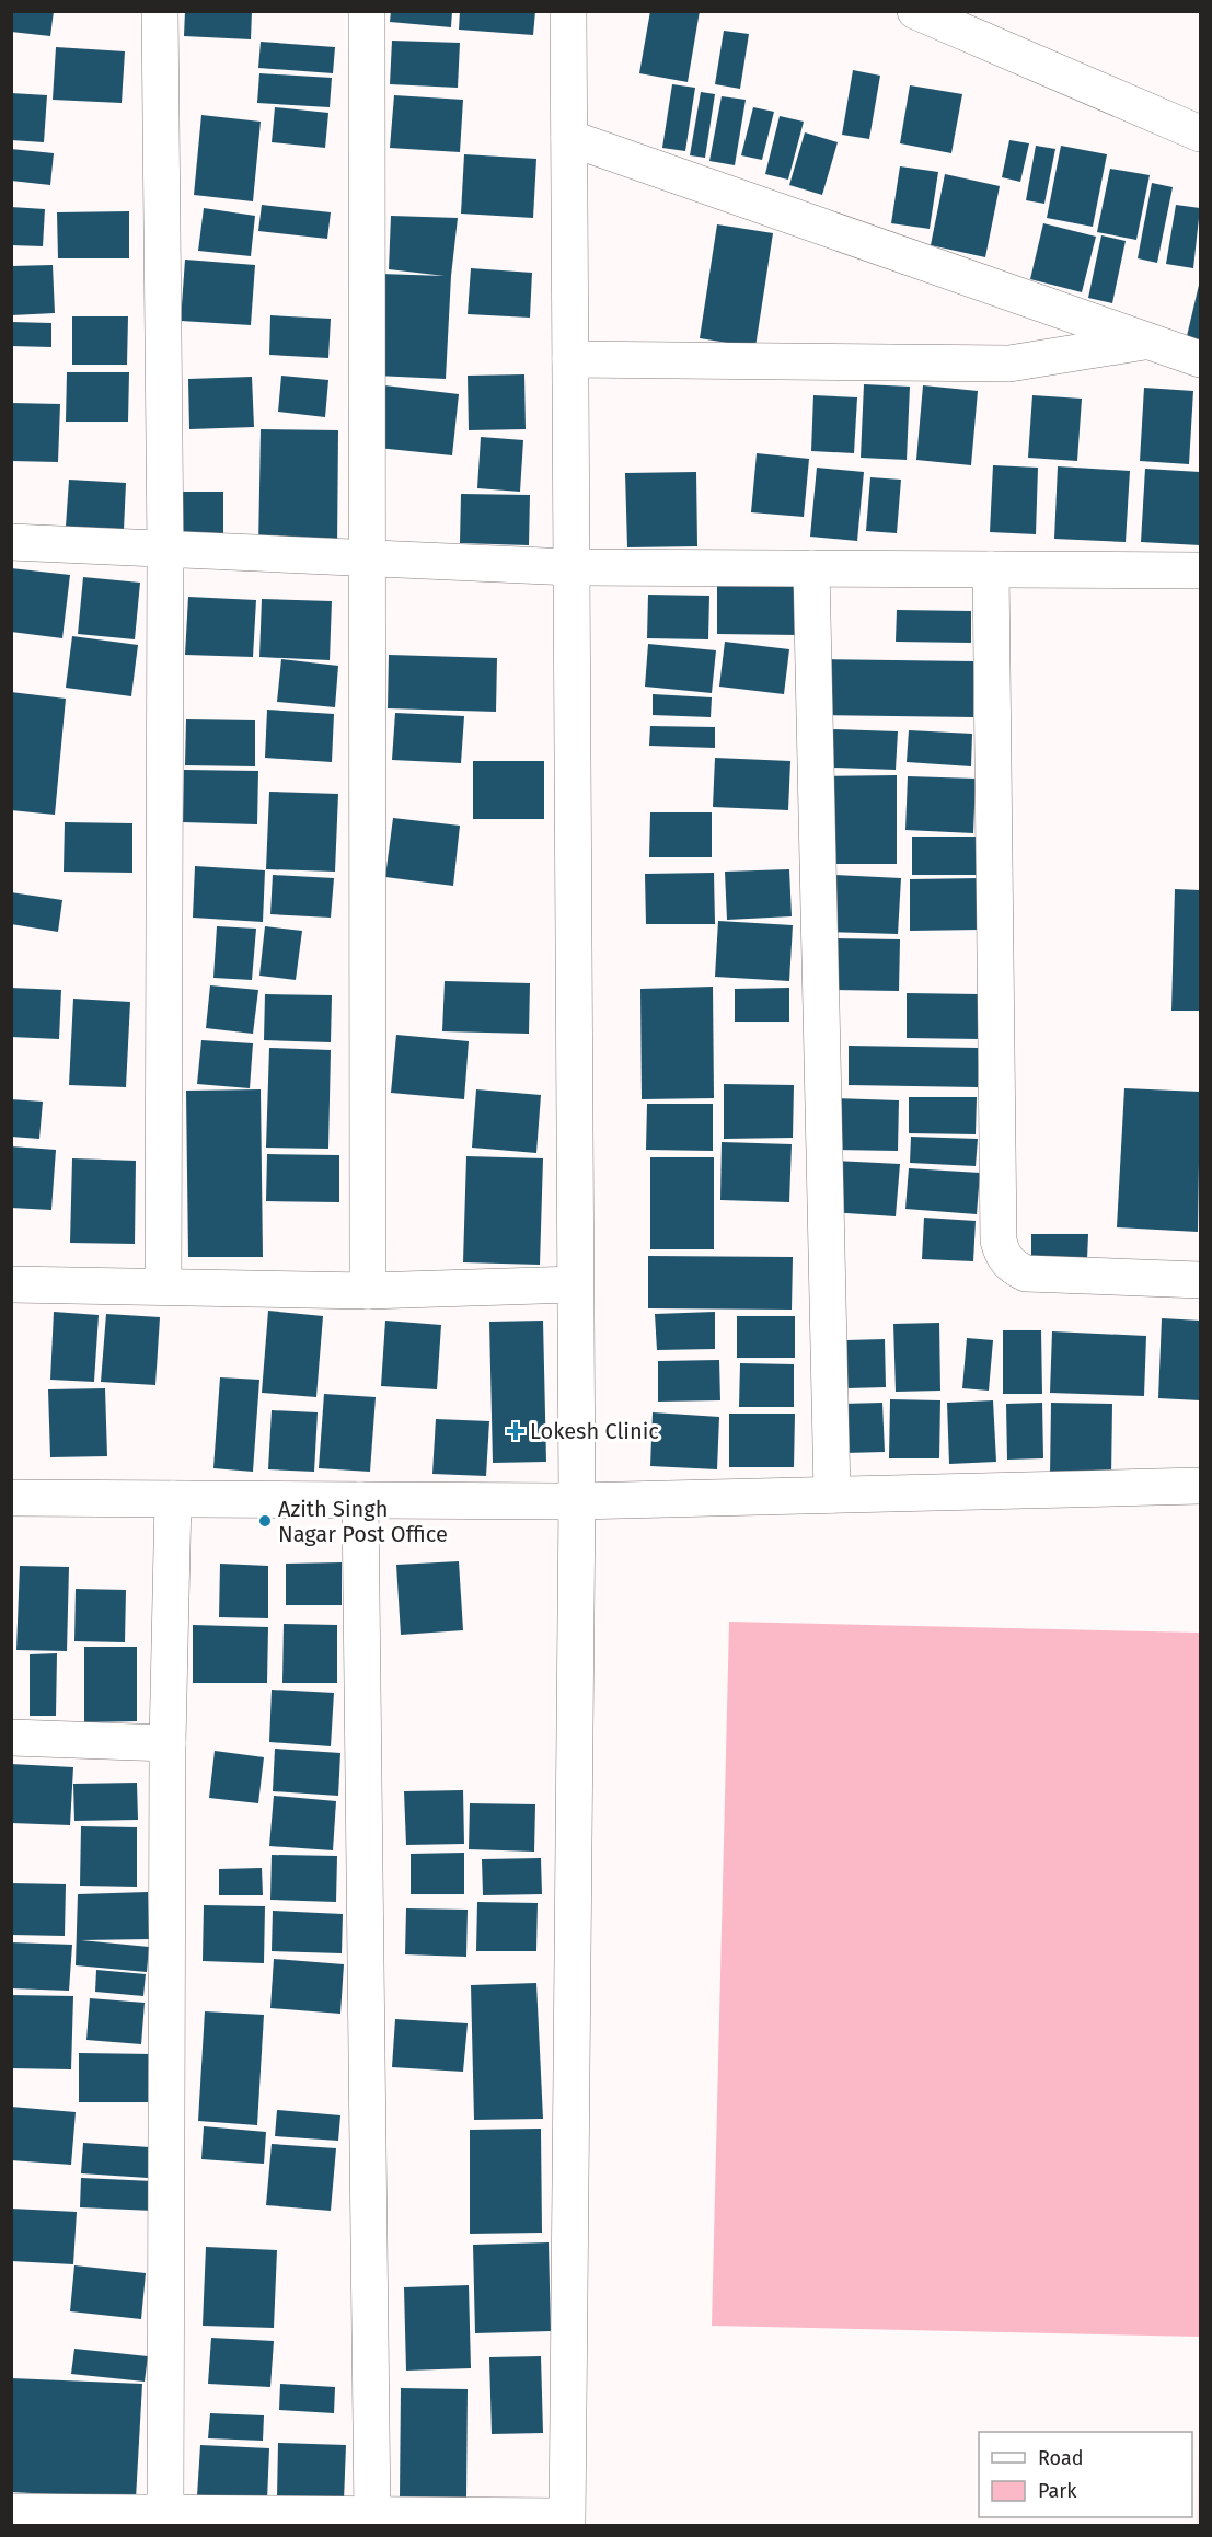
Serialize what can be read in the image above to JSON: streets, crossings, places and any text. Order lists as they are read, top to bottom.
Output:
{
  "places": {
    "health": ["Lokesh Clinic"],
    "other": ["Azith Singh Nagar Post Office"]
  },
  "legend": ["Road", "Park"]
}
